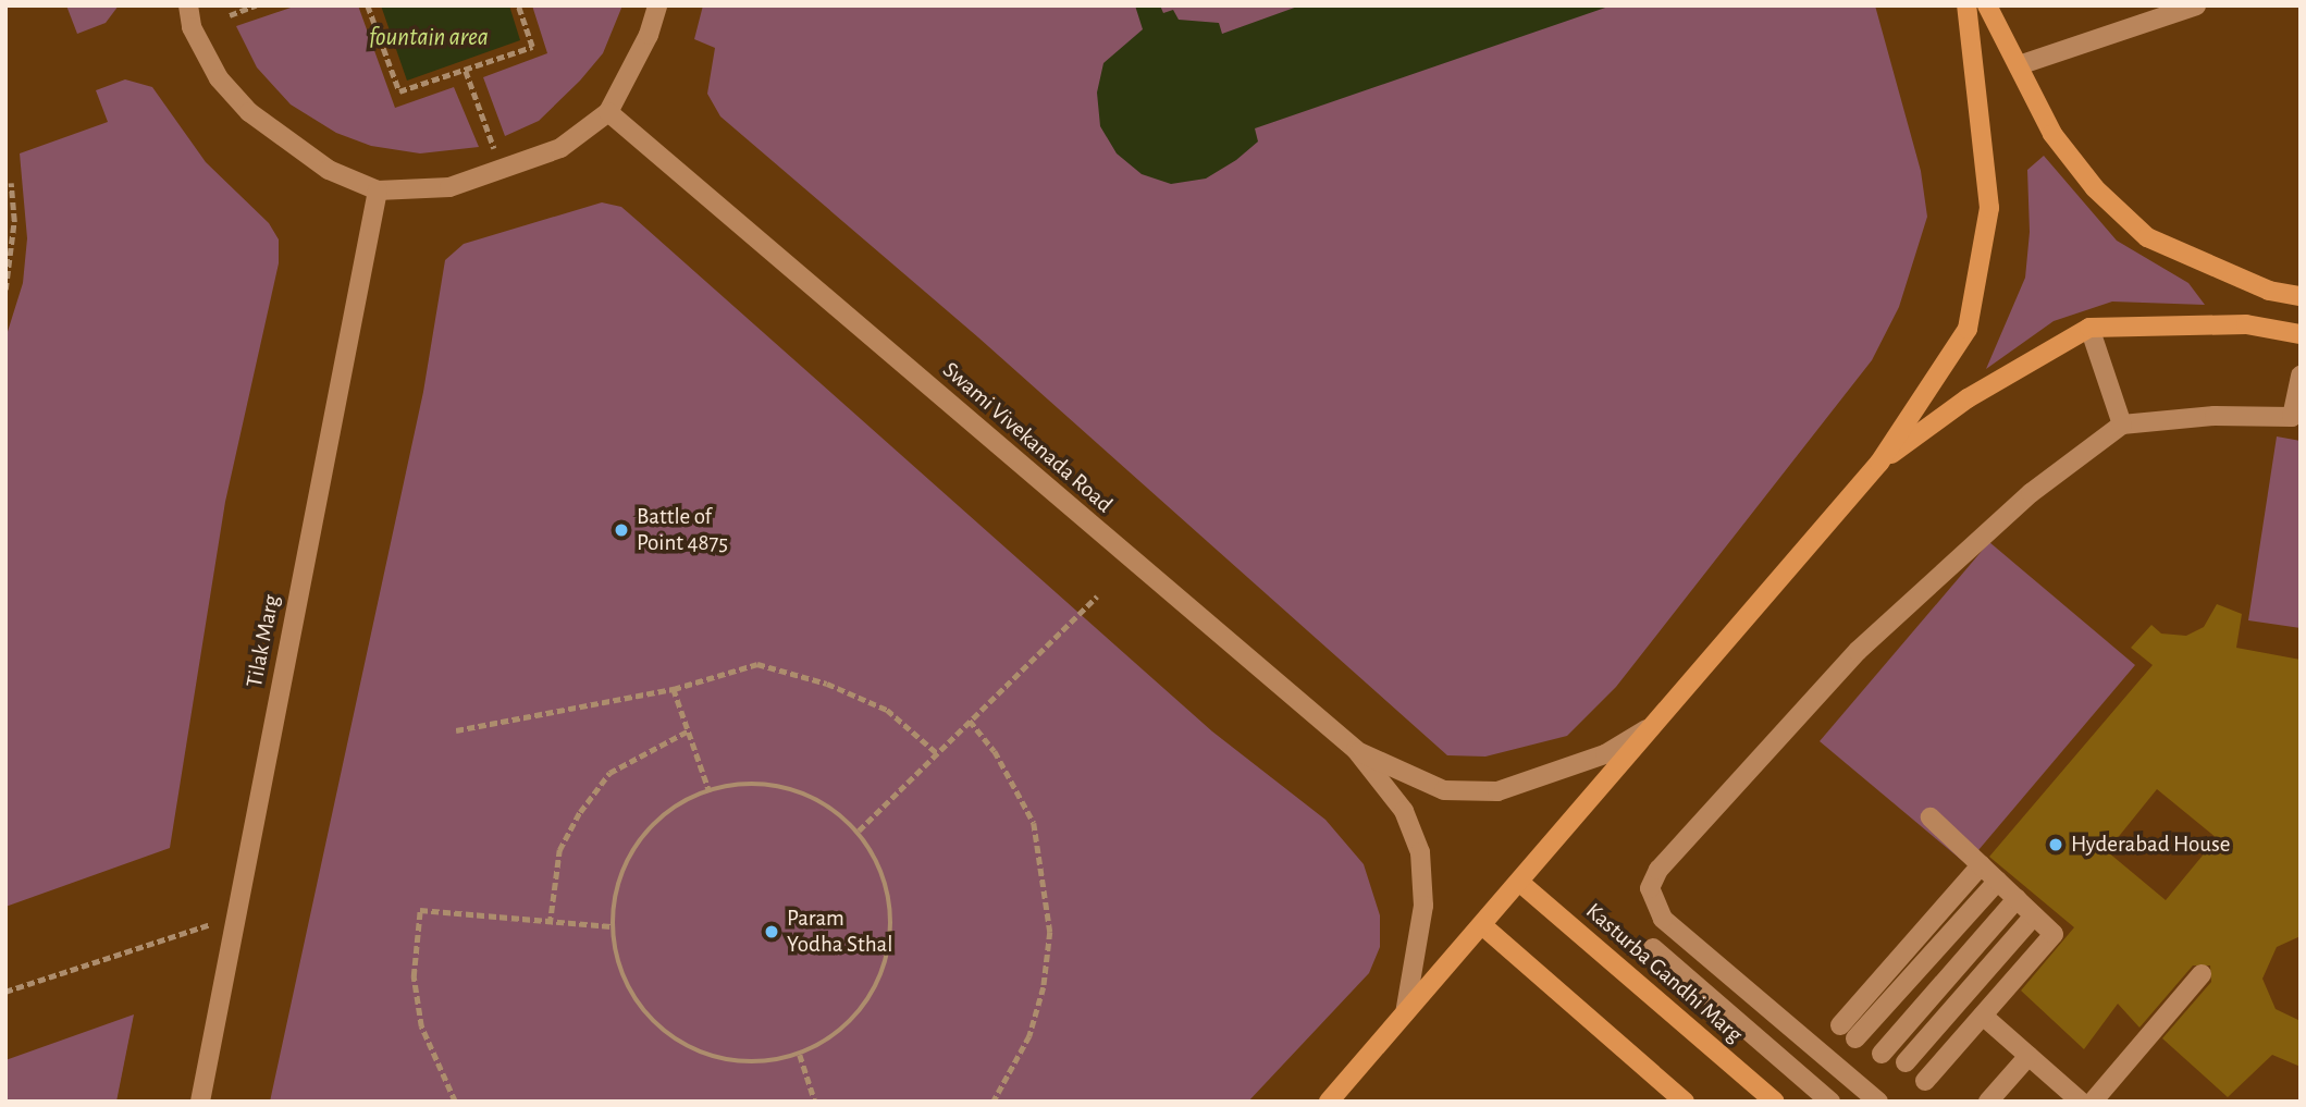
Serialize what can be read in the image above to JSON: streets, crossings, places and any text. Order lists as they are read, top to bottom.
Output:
{
  "streets": {
    "main road": ["Kasturba Gandhi Marg"],
    "street": ["Swami Vivekanada Road", "Tilak Marg"]
  },
  "water": ["fountain area"],
  "places": ["Battle of Point 4875", "Hyderabad House", "Param Yodha Sthal"]
}
